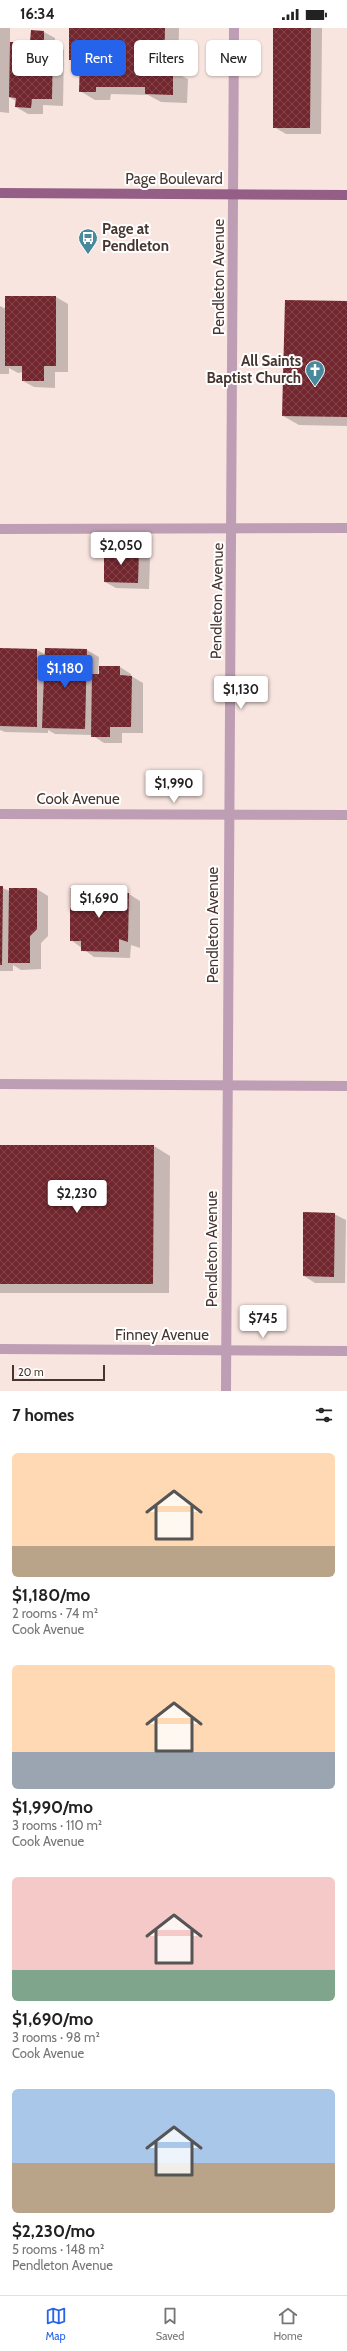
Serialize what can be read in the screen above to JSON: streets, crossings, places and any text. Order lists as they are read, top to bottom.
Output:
{
  "streets": {
    "main road": ["Page Boulevard"],
    "street": ["Pendleton Avenue", "Cook Avenue", "Finney Avenue"]
  },
  "crossings": [
    ["Page Boulevard", "Pendleton Avenue"],
    ["Pendleton Avenue", "Cook Avenue"],
    ["Pendleton Avenue", "Finney Avenue"]
  ],
  "places": {
    "bus stop": ["Page at Pendleton"],
    "church": ["All Saints Baptist Church"]
  },
  "scale_bar": "20 m",
  "page": {
    "status": "16:34",
    "chip": [
      "Buy",
      "Rent",
      "Filters",
      "New"
    ],
    "price": [
      "$2,050",
      "$1,180",
      "$1,130",
      "$1,990",
      "$1,690",
      "$2,230",
      "$745"
    ],
    "scale": "20 m",
    "heading": "7 homes",
    "list": [
      {
        "name": "$1,180/mo",
        "note": "2 rooms · 74 m² · Cook Avenue"
      },
      {
        "name": "$1,990/mo",
        "note": "3 rooms · 110 m² · Cook Avenue"
      },
      {
        "name": "$1,690/mo",
        "note": "3 rooms · 98 m² · Cook Avenue"
      },
      {
        "name": "$2,230/mo",
        "note": "5 rooms · 148 m² · Pendleton Avenue"
      }
    ],
    "tabs": ["Map", "Saved", "Home"]
  }
}
